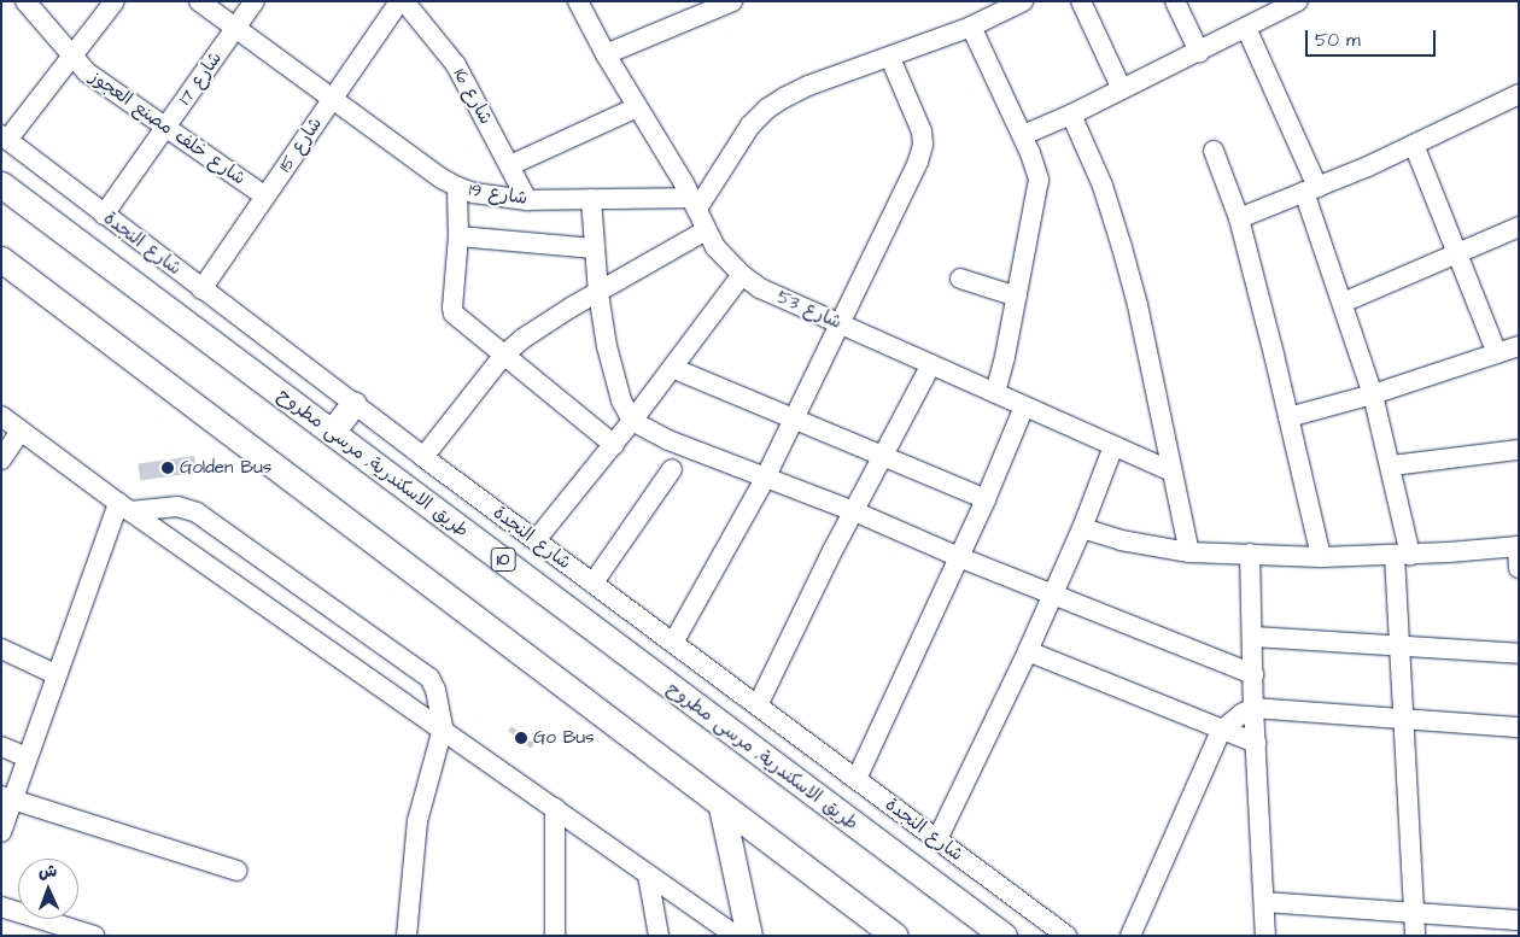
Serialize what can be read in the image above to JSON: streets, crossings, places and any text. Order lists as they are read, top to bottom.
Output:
{
  "streets": {
    "main road": ["طريق الاسكندرية, مرسى مطروح", "10"],
    "street": [
      "شارع 17",
      "شارع 16",
      "شارع خلف مصنع العجوز",
      "شارع 15",
      "شارع 19",
      "شارع النجدة",
      "شارع 53"
    ]
  },
  "crossings": [
    ["شارع 17", "شارع خلف مصنع العجوز"],
    ["شارع 17", "شارع 19"],
    ["شارع 17", "شارع النجدة"],
    ["شارع 16", "شارع 19"],
    ["شارع خلف مصنع العجوز", "شارع 15"],
    ["شارع 15", "شارع 19"],
    ["شارع 15", "شارع النجدة"],
    ["شارع 19", "شارع 53"]
  ],
  "places": ["Golden Bus", "Go Bus"],
  "scale_bar": "50 m",
  "north": "top"
}
